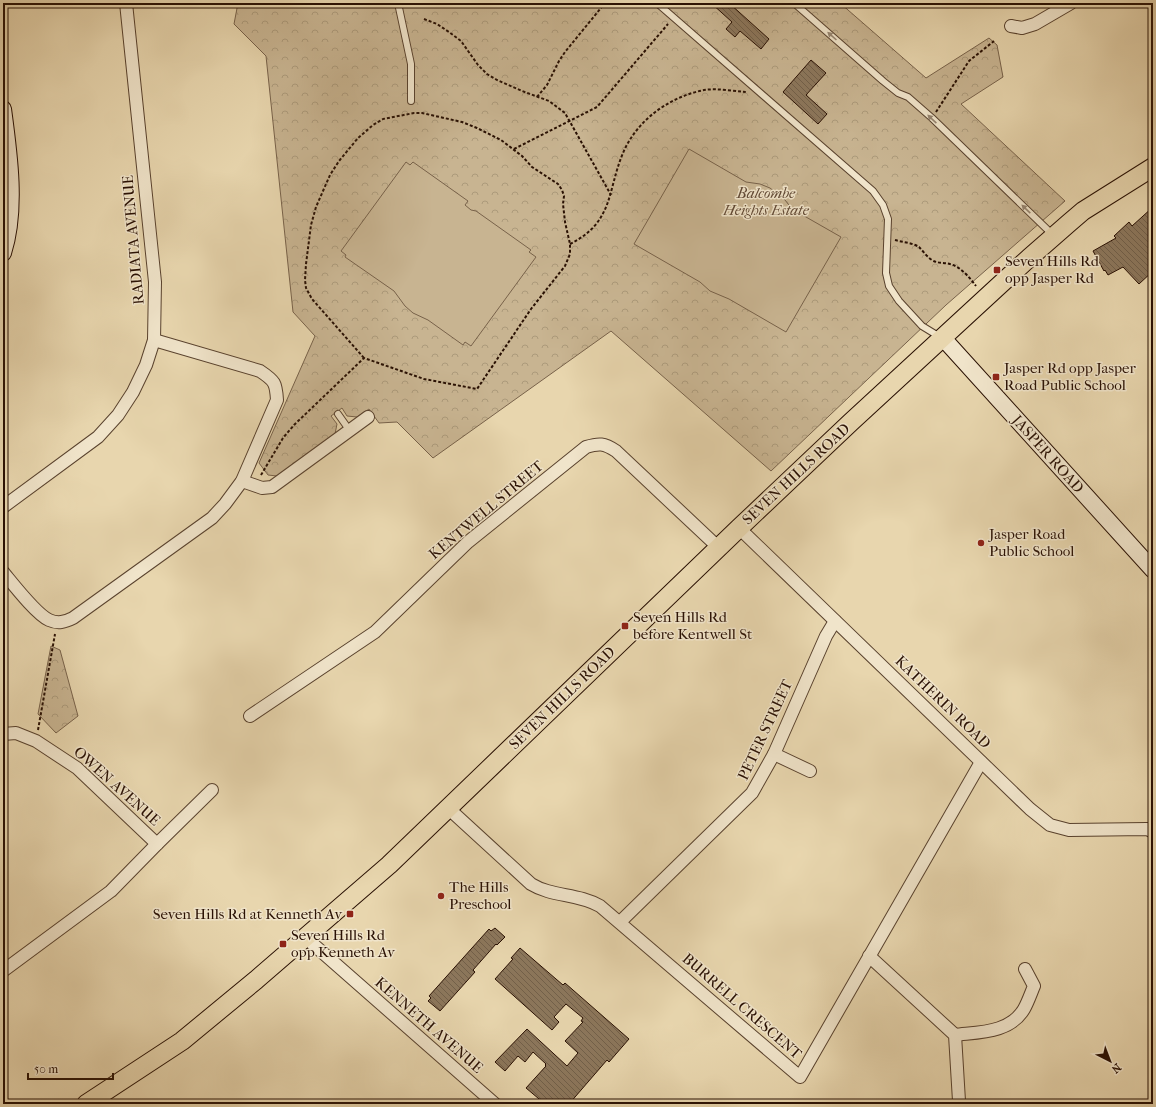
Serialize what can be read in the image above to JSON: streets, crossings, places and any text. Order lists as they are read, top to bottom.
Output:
{
  "streets": {
    "main road": ["SEVEN HILLS ROAD"],
    "street": [
      "RADIATA AVENUE",
      "JASPER ROAD",
      "KENTWELL STREET",
      "KATHERIN ROAD",
      "PETER STREET",
      "OWEN AVENUE",
      "BURRELL CRESCENT",
      "KENNETH AVENUE"
    ]
  },
  "crossings": [
    ["JASPER ROAD", "SEVEN HILLS ROAD"],
    ["SEVEN HILLS ROAD", "KENTWELL STREET"],
    ["SEVEN HILLS ROAD", "KATHERIN ROAD"],
    ["SEVEN HILLS ROAD", "BURRELL CRESCENT"],
    ["SEVEN HILLS ROAD", "KENNETH AVENUE"],
    ["KATHERIN ROAD", "PETER STREET"],
    ["KATHERIN ROAD", "BURRELL CRESCENT"],
    ["PETER STREET", "BURRELL CRESCENT"]
  ],
  "parks": ["Balcombe Heights Estate"],
  "places": {
    "transit": [
      "Seven Hills Rd opp Jasper Rd",
      "Jasper Rd opp Jasper Road Public School",
      "Seven Hills Rd before Kentwell St",
      "Seven Hills Rd at Kenneth Av",
      "Seven Hills Rd opp Kenneth Av"
    ],
    "other": ["Jasper Road Public School", "The Hills Preschool"]
  },
  "scale_bar": "50 m",
  "north": "bottom right"
}
